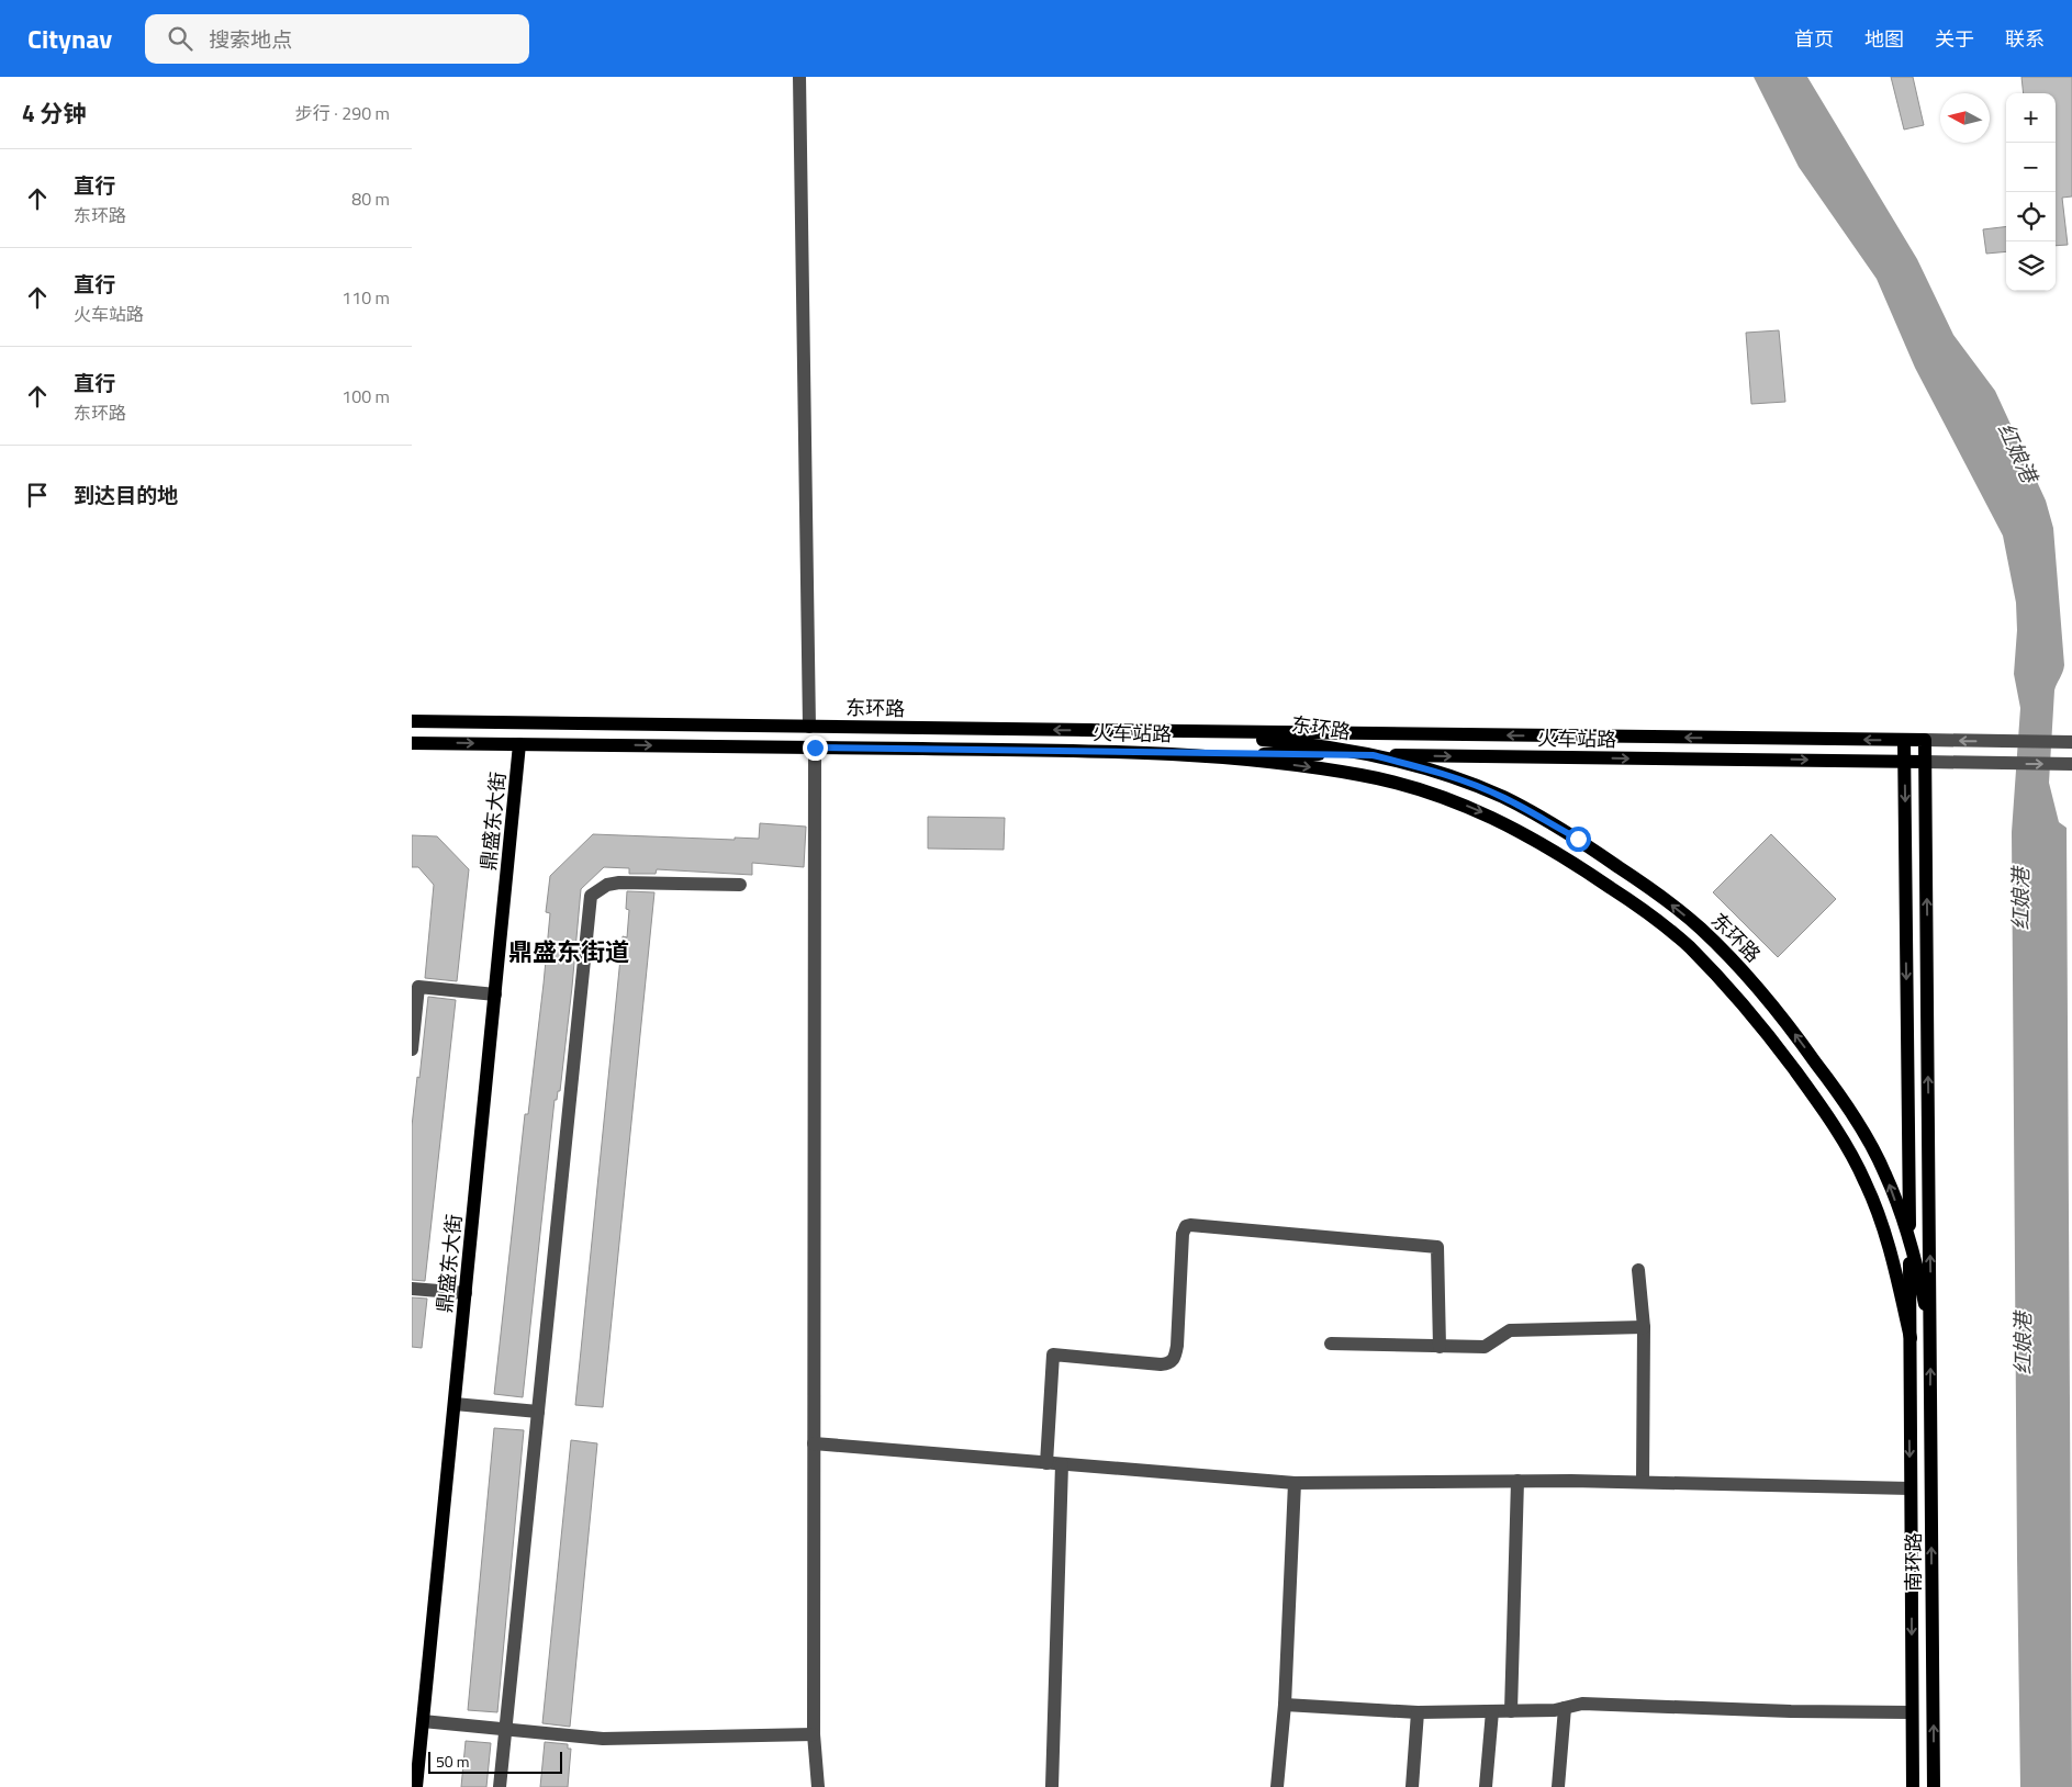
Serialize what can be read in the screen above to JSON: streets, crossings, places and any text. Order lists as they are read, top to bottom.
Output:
{
  "streets": {
    "main road": [
      "东环路",
      "火车站路",
      "鼎盛东大街",
      "南环路"
    ]
  },
  "crossings": [
    ["东环路", "火车站路"],
    ["东环路", "鼎盛东大街"],
    ["东环路", "南环路"]
  ],
  "districts": ["鼎盛东街道"],
  "water": ["红娘港"],
  "scale_bar": "50 m",
  "north": "left",
  "page": {
    "header": "Citynav",
    "search": "搜索地点",
    "nav": [
      "首页",
      "地图",
      "关于",
      "联系"
    ],
    "heading": ["4 分钟", "步行 · 290 m"],
    "map_buttons": ["+", "−"],
    "list": [
      ["直行", "东环路", "80 m"],
      ["直行", "火车站路", "110 m"],
      ["直行", "东环路", "100 m"],
      "到达目的地"
    ],
    "scale": "50 m"
  }
}
